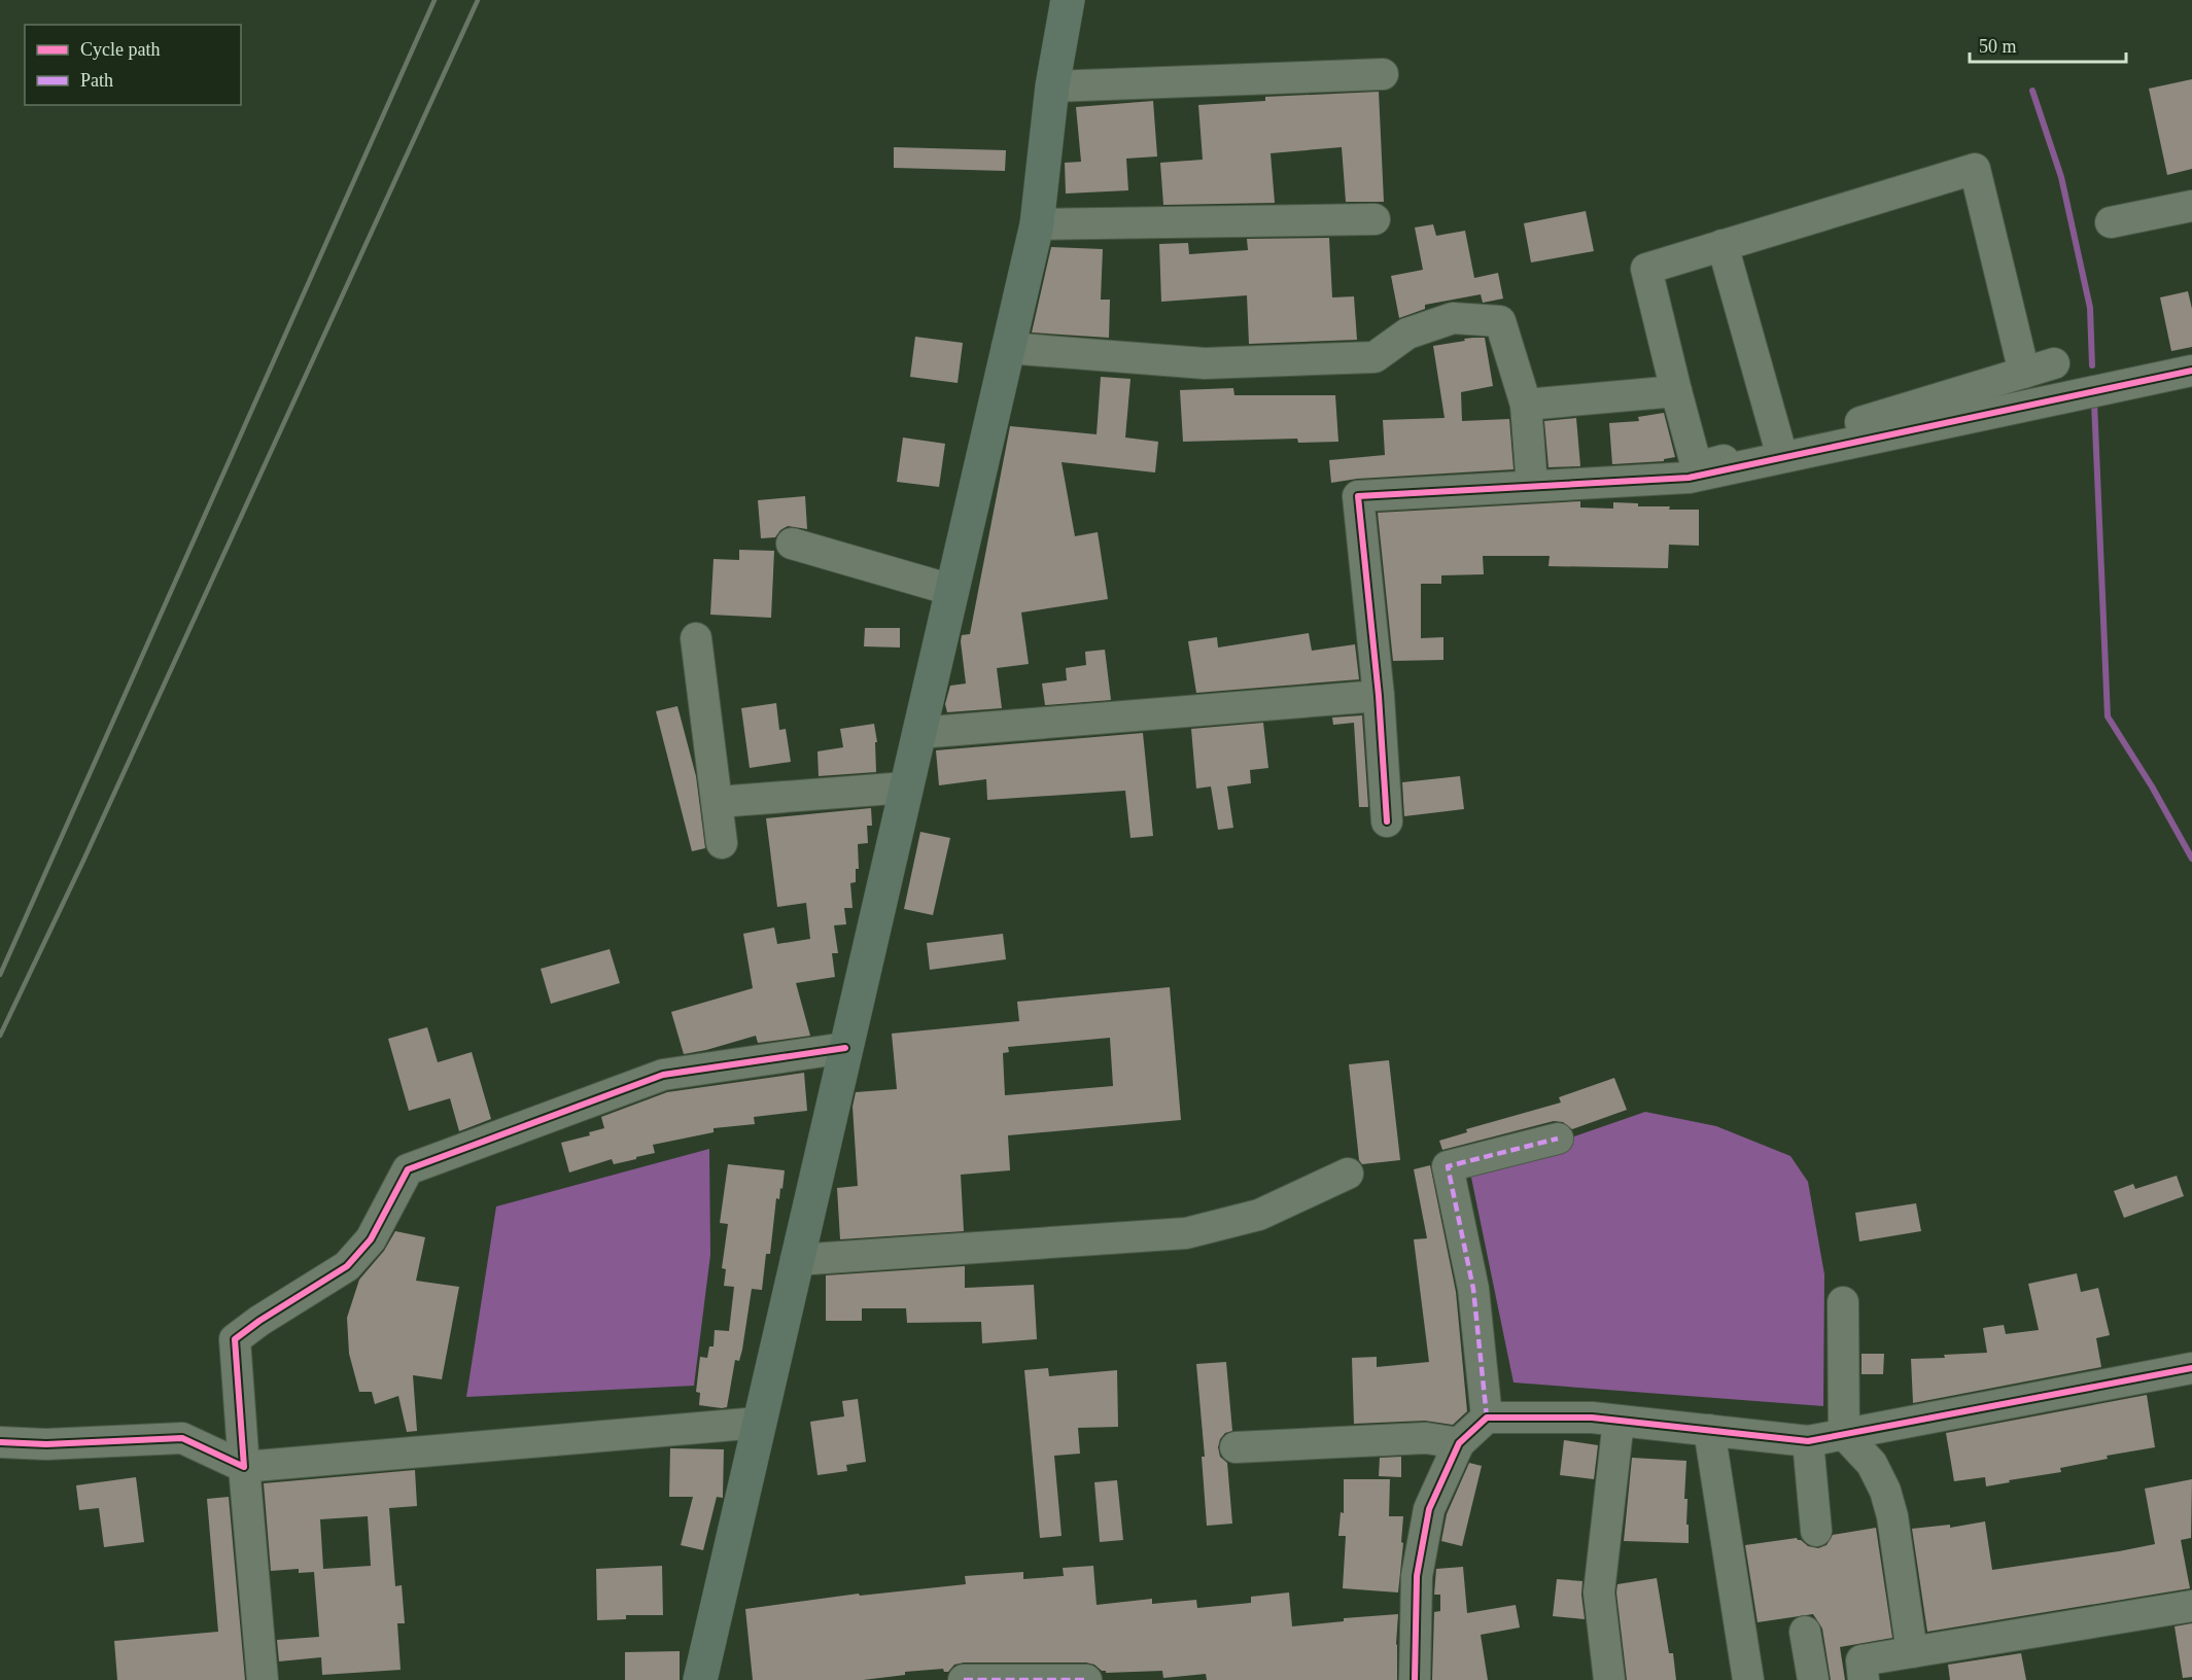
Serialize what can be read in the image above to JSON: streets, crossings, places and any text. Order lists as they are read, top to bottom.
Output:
{
  "legend": ["Cycle path", "Path"],
  "scale_bar": "50 m"
}
